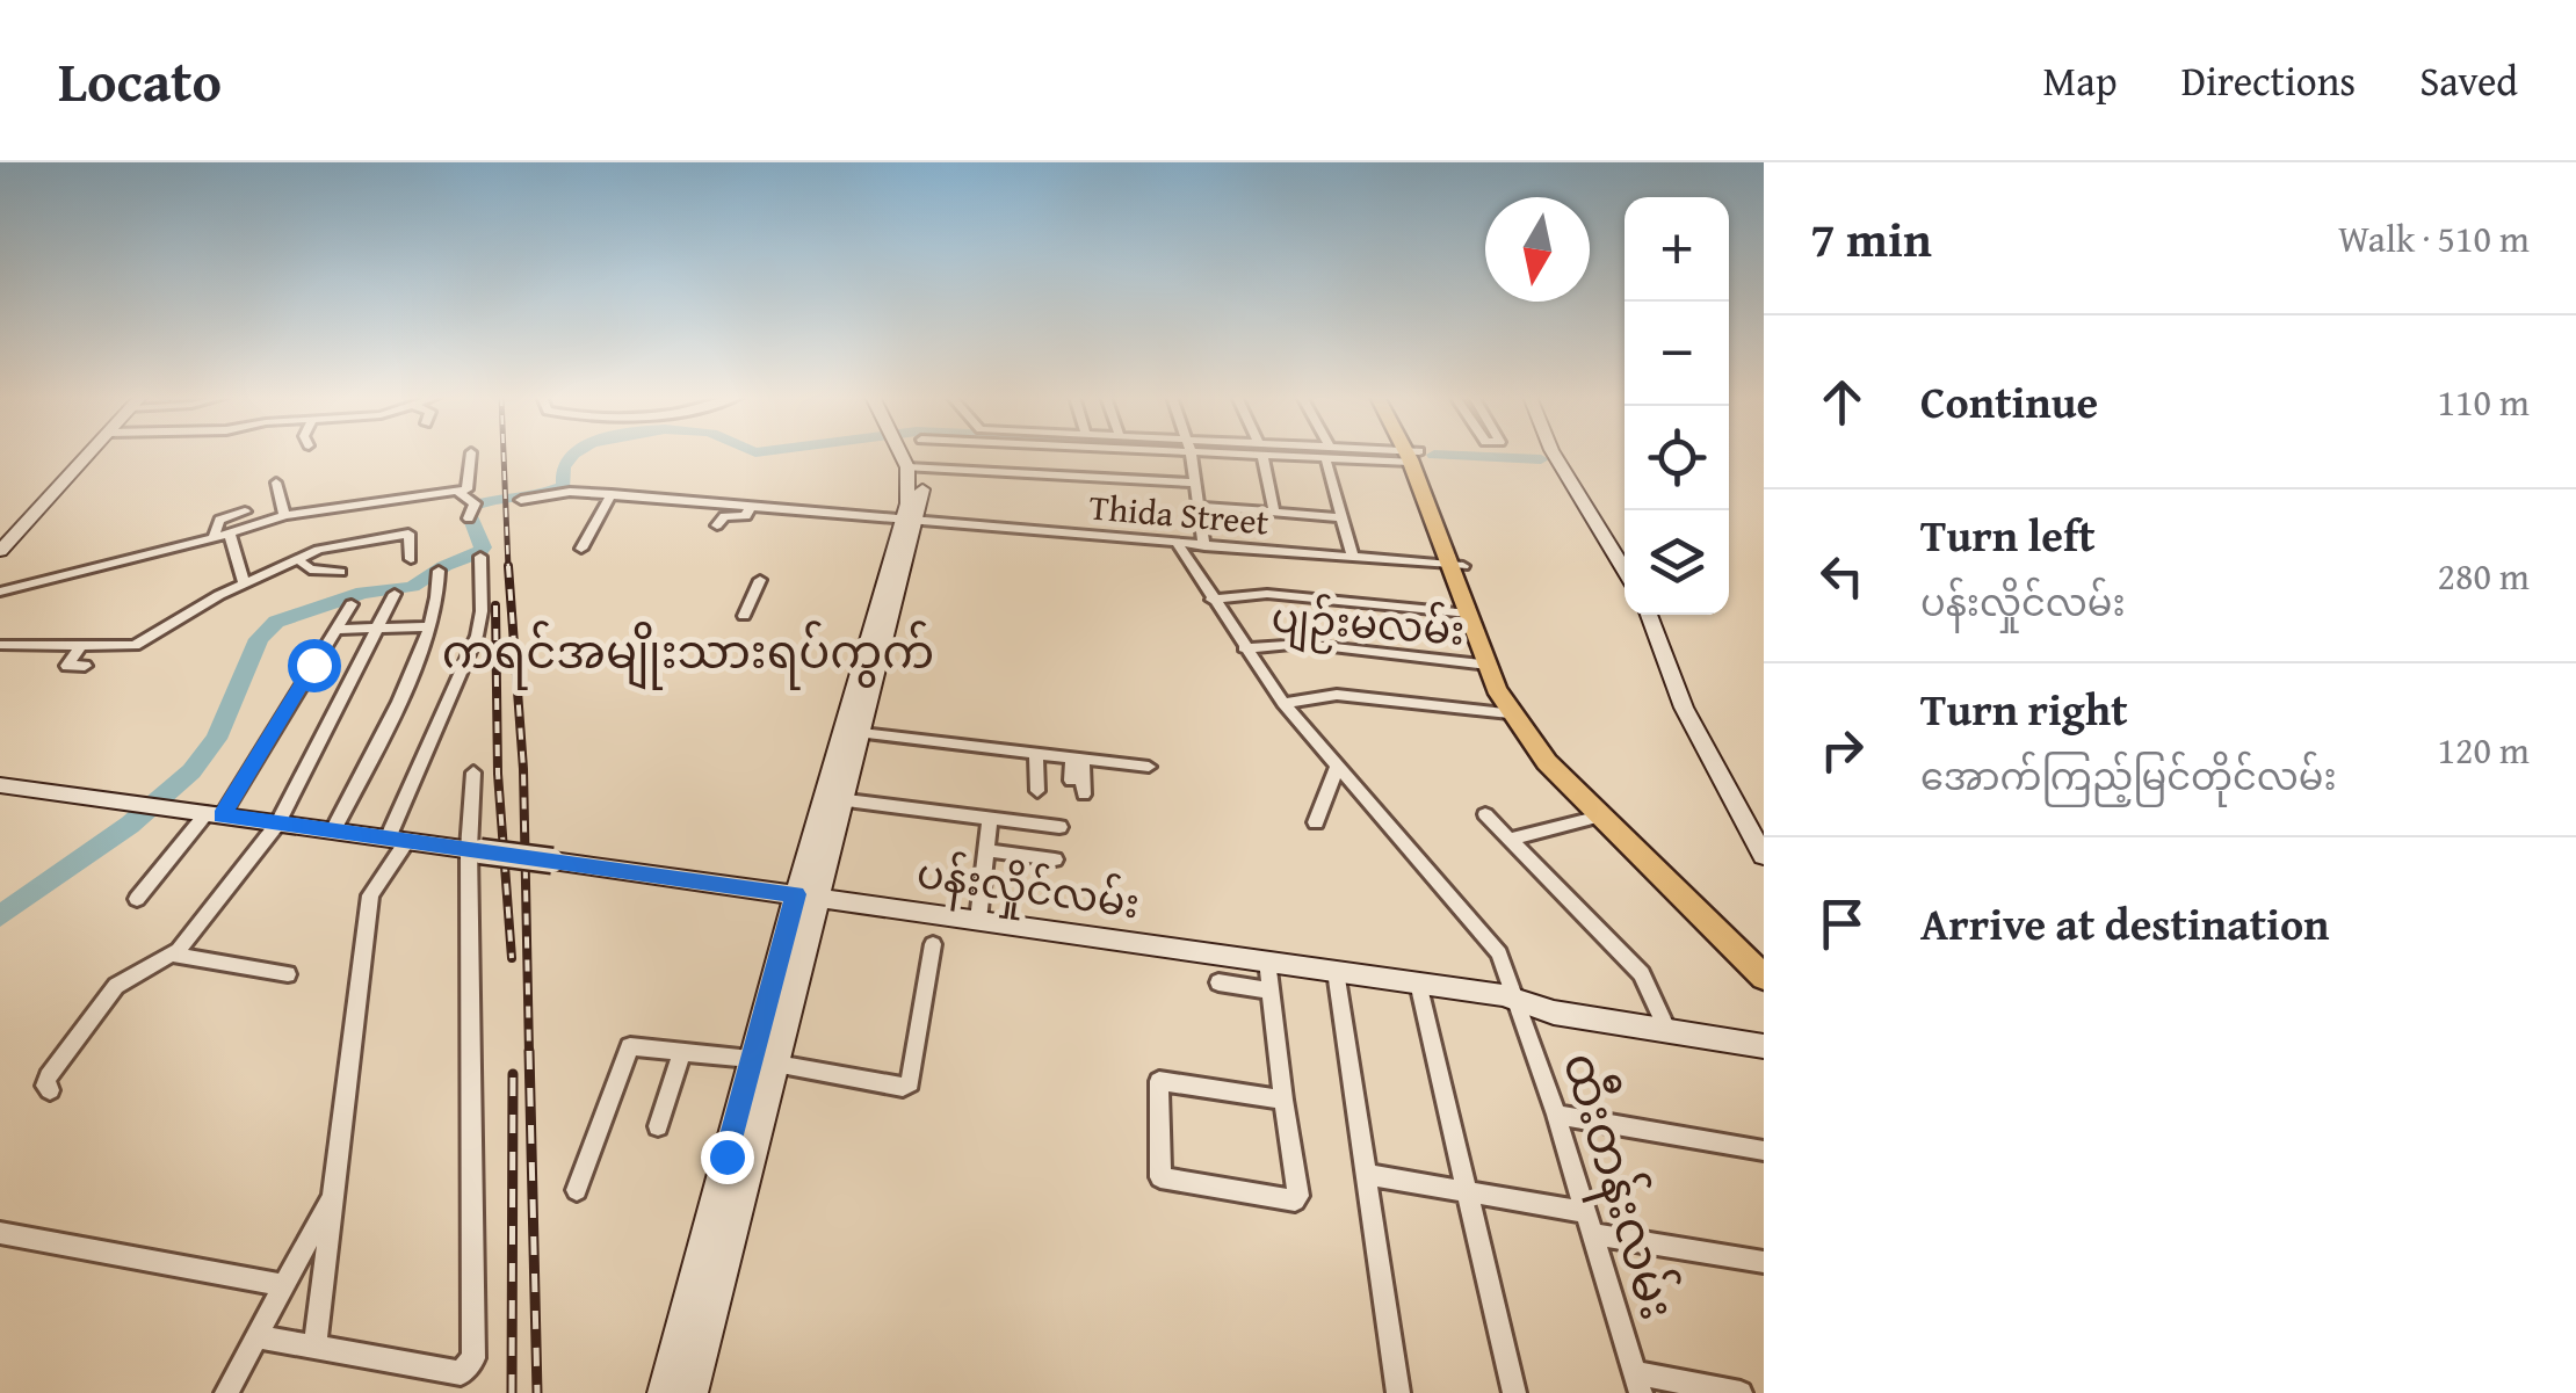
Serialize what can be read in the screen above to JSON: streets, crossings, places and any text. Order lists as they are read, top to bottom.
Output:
{
  "streets": {
    "main road": ["ပန်းလှိုင်လမ်း"],
    "street": ["Thida Street", "ပျဉ်းမလမ်း", "ထီးတန်းလမ်း"]
  },
  "crossings": [
    ["Thida Street", "ထီးတန်းလမ်း"],
    ["ပျဉ်းမလမ်း", "ထီးတန်းလမ်း"],
    ["ပန်းလှိုင်လမ်း", "ထီးတန်းလမ်း"]
  ],
  "districts": ["ကရင်အမျိုးသားရပ်ကွက်"],
  "north": "bottom",
  "page": {
    "header": "Locato",
    "nav": ["Map", "Directions", "Saved"],
    "heading": ["7 min", "Walk · 510 m"],
    "map_buttons": ["+", "−"],
    "list": [
      ["Continue", "110 m"],
      ["Turn left", "ပန်းလှိုင်လမ်း", "280 m"],
      ["Turn right", "အောက်ကြည့်မြင်တိုင်လမ်း", "120 m"],
      "Arrive at destination"
    ]
  }
}
